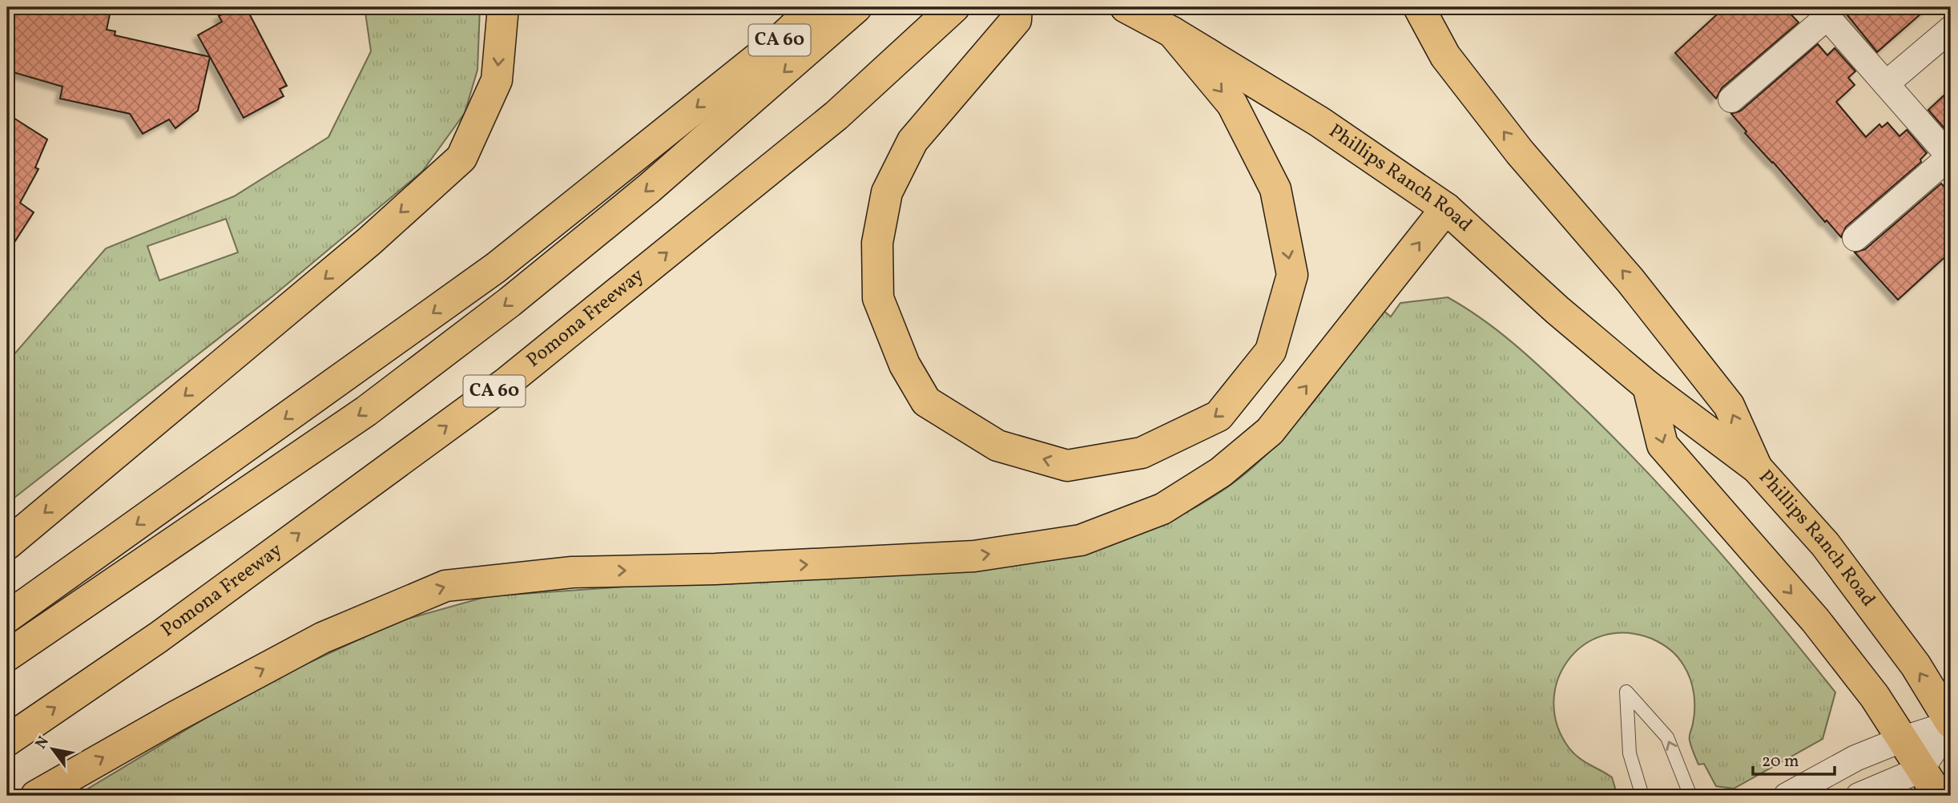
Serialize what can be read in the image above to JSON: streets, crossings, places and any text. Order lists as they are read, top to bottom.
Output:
{
  "streets": {
    "main road": ["CA 60", "Phillips Ranch Road", "Pomona Freeway"]
  },
  "scale_bar": "20 m",
  "north": "top left"
}
